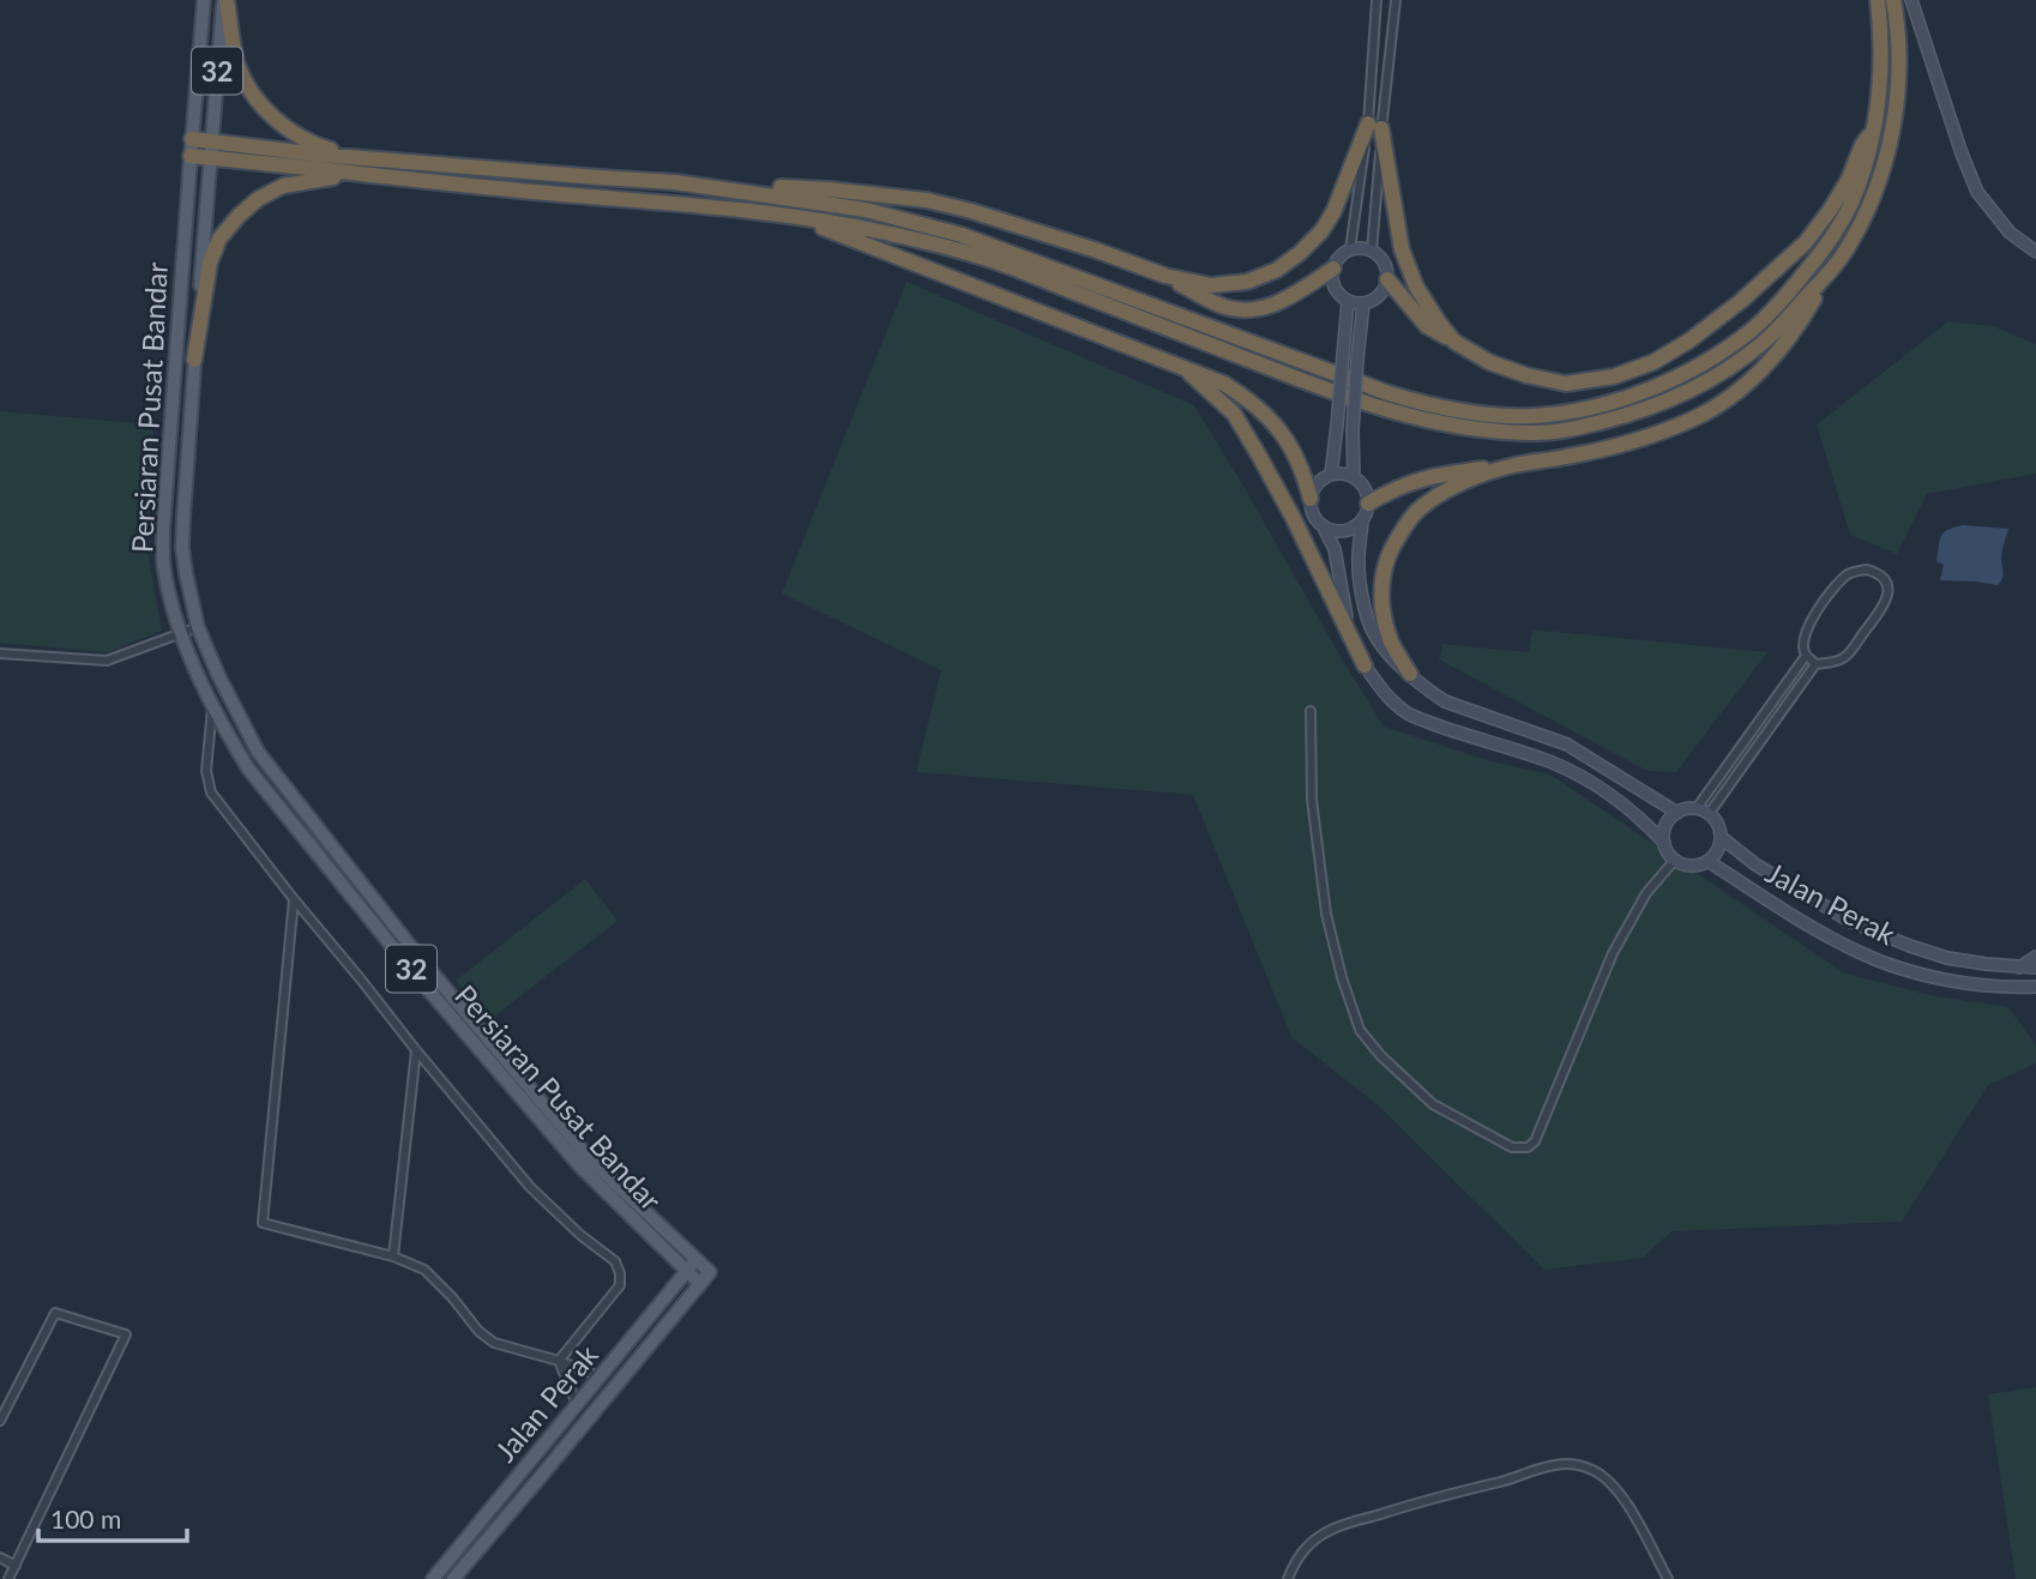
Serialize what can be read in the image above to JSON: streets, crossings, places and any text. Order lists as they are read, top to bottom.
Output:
{
  "streets": {
    "main road": ["32", "Persiaran Pusat Bandar", "Jalan Perak"]
  },
  "crossings": [
    ["Persiaran Pusat Bandar", "Jalan Perak"]
  ],
  "scale_bar": "100 m"
}
